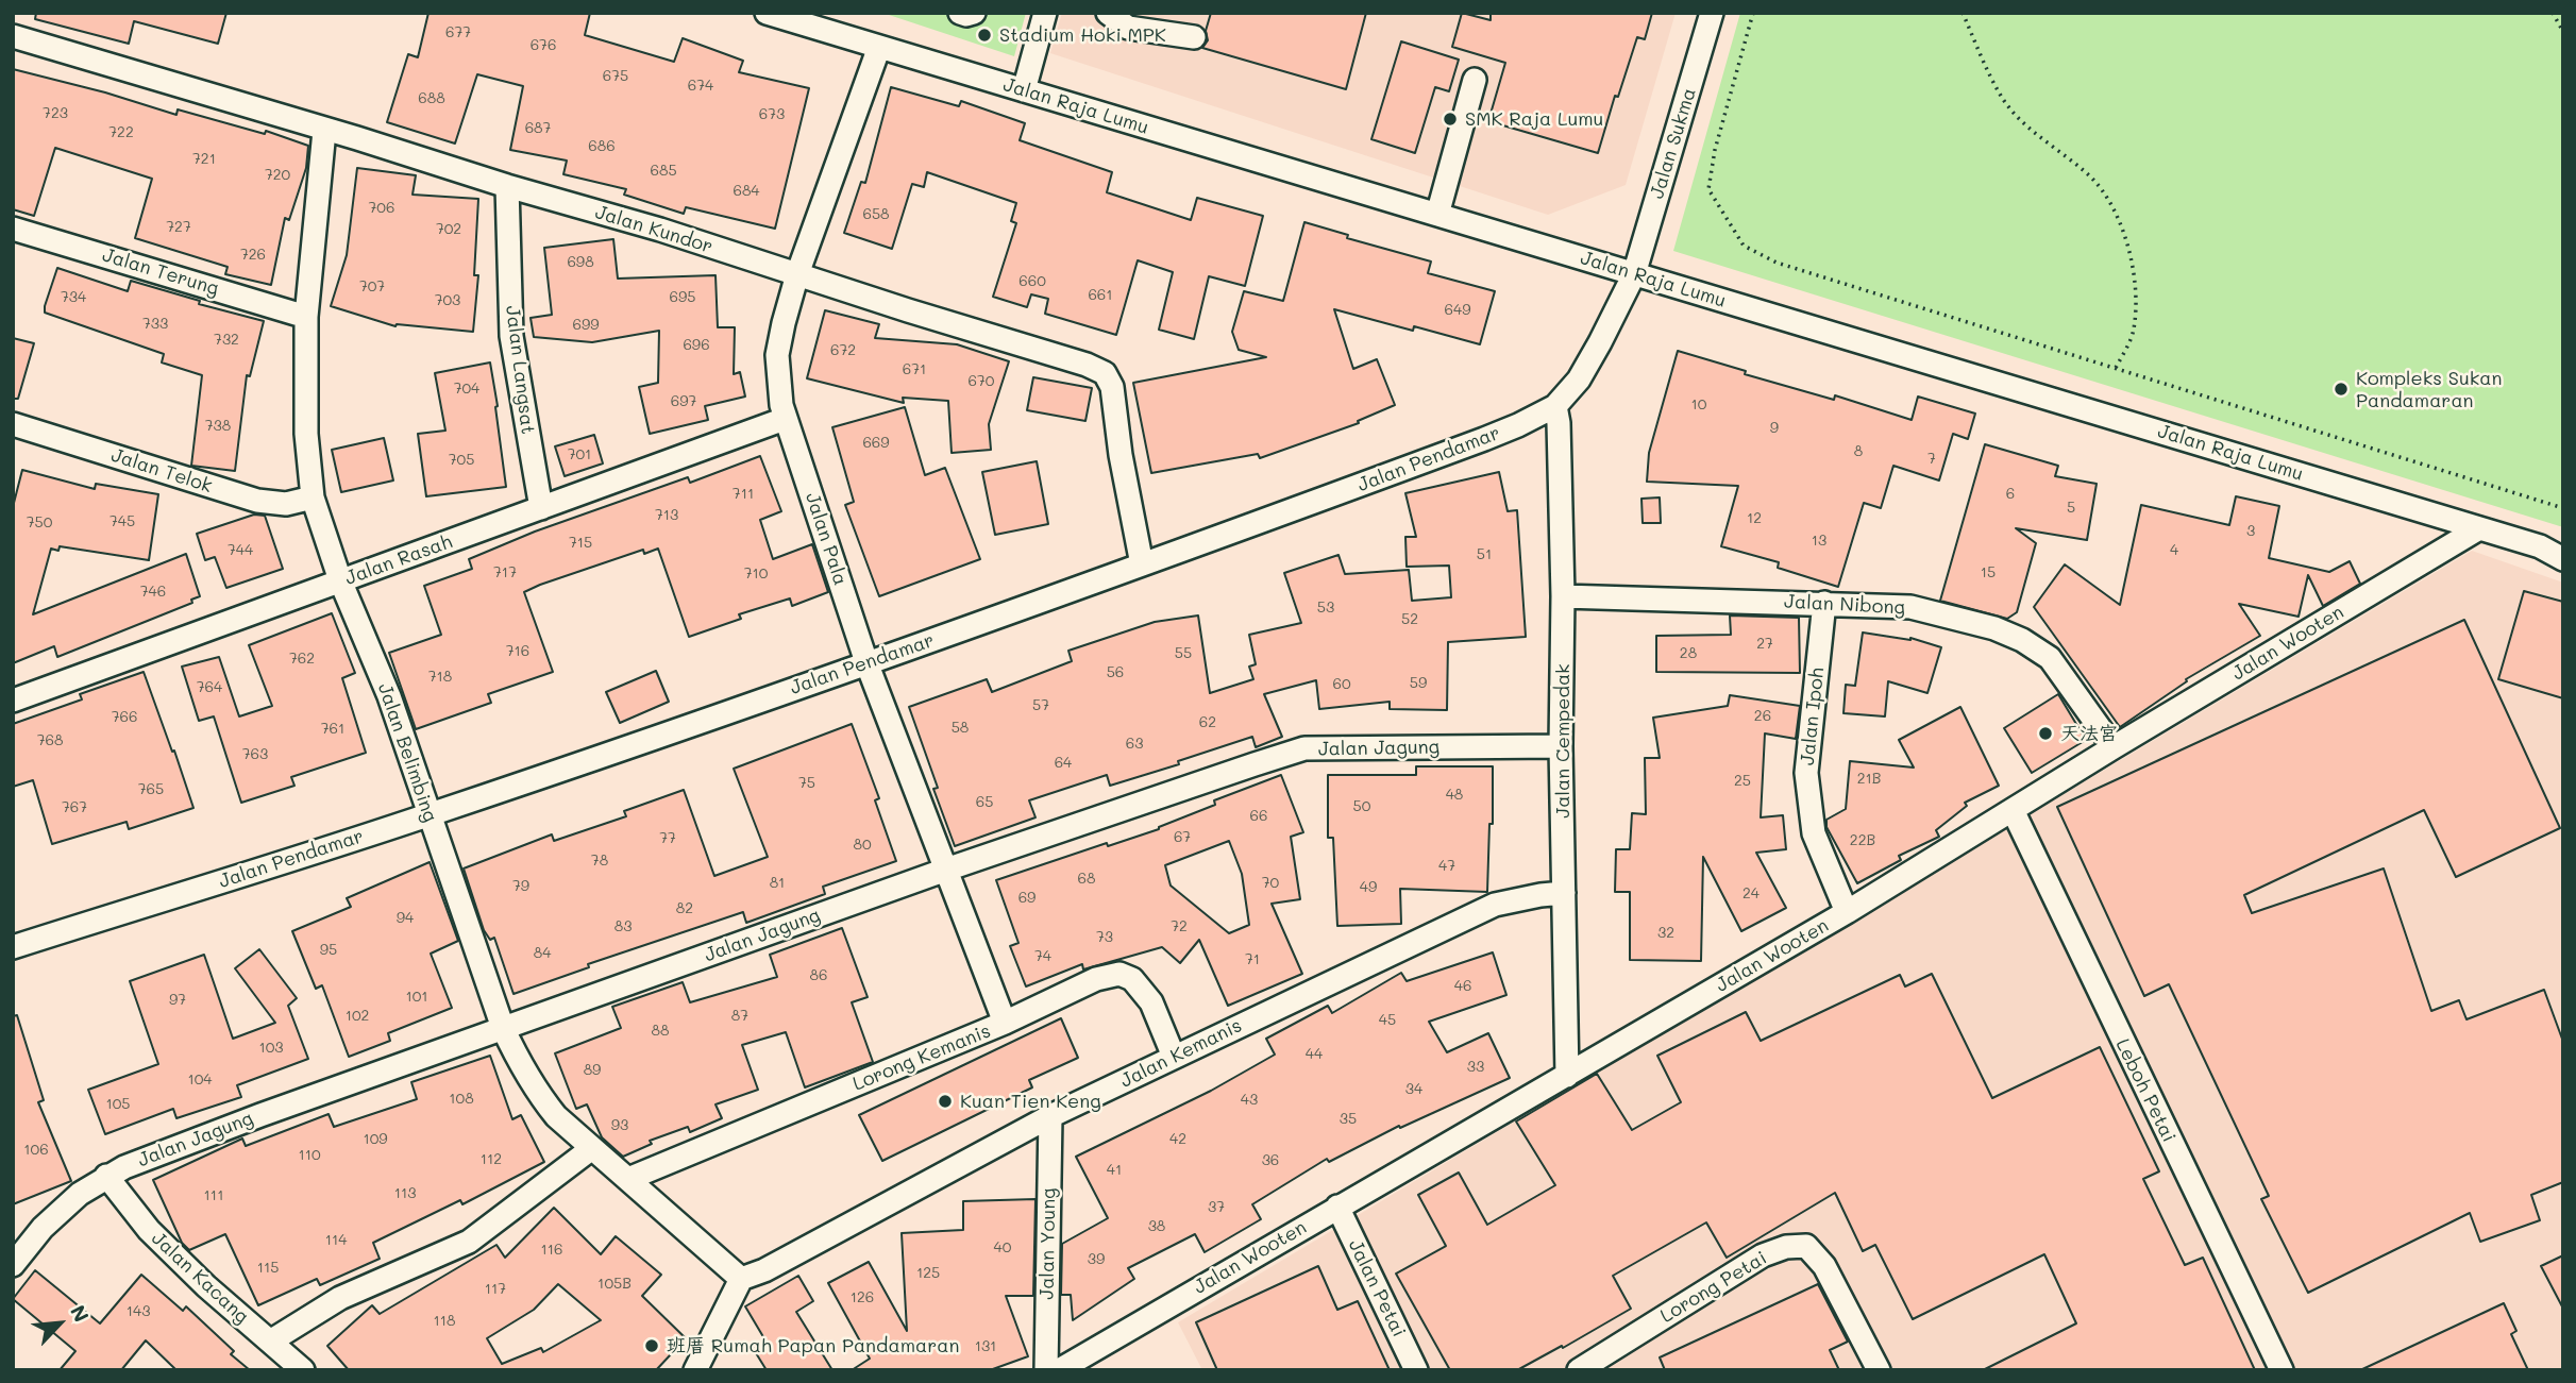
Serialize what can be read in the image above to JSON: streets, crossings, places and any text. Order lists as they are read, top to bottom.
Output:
{
  "streets": {
    "street": [
      "Jalan Raja Lumu",
      "Jalan Sukma",
      "Jalan Kundor",
      "Jalan Terung",
      "Jalan Langsat",
      "Jalan Pendamar",
      "Jalan Telok",
      "Jalan Pala",
      "Jalan Rasah",
      "Jalan Nibong",
      "Jalan Wooten",
      "Jalan Ipoh",
      "Jalan Cempedak",
      "Jalan Jagung",
      "Jalan Belimbing",
      "Jalan Kemanis",
      "Lorong Kemanis",
      "Leboh Petai",
      "Jalan Young",
      "Jalan Kacang",
      "Lorong Petai",
      "Jalan Petai"
    ]
  },
  "crossings": [
    ["Jalan Raja Lumu", "Jalan Sukma"],
    ["Jalan Raja Lumu", "Jalan Pendamar"],
    ["Jalan Raja Lumu", "Jalan Pala"],
    ["Jalan Raja Lumu", "Jalan Wooten"],
    ["Jalan Sukma", "Jalan Pendamar"],
    ["Jalan Kundor", "Jalan Langsat"],
    ["Jalan Kundor", "Jalan Pendamar"],
    ["Jalan Kundor", "Jalan Pala"],
    ["Jalan Kundor", "Jalan Belimbing"],
    ["Jalan Terung", "Jalan Belimbing"],
    ["Jalan Langsat", "Jalan Rasah"],
    ["Jalan Pendamar", "Jalan Pala"],
    ["Jalan Pendamar", "Jalan Cempedak"],
    ["Jalan Pendamar", "Jalan Belimbing"],
    ["Jalan Telok", "Jalan Belimbing"],
    ["Jalan Pala", "Jalan Rasah"],
    ["Jalan Pala", "Jalan Jagung"],
    ["Jalan Pala", "Lorong Kemanis"],
    ["Jalan Rasah", "Jalan Belimbing"],
    ["Jalan Nibong", "Jalan Wooten"],
    ["Jalan Nibong", "Jalan Ipoh"],
    ["Jalan Nibong", "Jalan Cempedak"],
    ["Jalan Wooten", "Jalan Ipoh"],
    ["Jalan Wooten", "Jalan Cempedak"],
    ["Jalan Wooten", "Leboh Petai"],
    ["Jalan Wooten", "Jalan Petai"],
    ["Jalan Cempedak", "Jalan Jagung"],
    ["Jalan Cempedak", "Jalan Kemanis"],
    ["Jalan Jagung", "Jalan Belimbing"],
    ["Jalan Jagung", "Jalan Kacang"],
    ["Jalan Belimbing", "Jalan Kemanis"],
    ["Jalan Belimbing", "Lorong Kemanis"],
    ["Jalan Kemanis", "Lorong Kemanis"],
    ["Jalan Kemanis", "Jalan Young"]
  ],
  "places": [
    "Stadium Hoki MPK",
    "SMK Raja Lumu",
    "Kompleks Sukan Pandamaran",
    "天法宫",
    "Kuan Tien Keng",
    "班厝 Rumah Papan Pandamaran"
  ],
  "house_numbers": [
    "677",
    "676",
    "675",
    "674",
    "688",
    "723",
    "673",
    "687",
    "722",
    "686",
    "721",
    "685",
    "720",
    "684",
    "706",
    "658",
    "727",
    "702",
    "726",
    "698",
    "660",
    "707",
    "661",
    "734",
    "695",
    "703",
    "649",
    "733",
    "699",
    "732",
    "696",
    "672",
    "671",
    "670",
    "704",
    "697",
    "10",
    "738",
    "9",
    "669",
    "8",
    "701",
    "7",
    "705",
    "711",
    "6",
    "5",
    "713",
    "12",
    "745",
    "750",
    "3",
    "13",
    "715",
    "744",
    "4",
    "51",
    "717",
    "15",
    "710",
    "746",
    "53",
    "52",
    "27",
    "716",
    "55",
    "28",
    "762",
    "56",
    "718",
    "59",
    "60",
    "764",
    "57",
    "26",
    "766",
    "62",
    "58",
    "761",
    "768",
    "63",
    "763",
    "64",
    "21B",
    "25",
    "75",
    "765",
    "48",
    "65",
    "50",
    "767",
    "66",
    "67",
    "77",
    "22B",
    "80",
    "78",
    "47",
    "68",
    "81",
    "70",
    "79",
    "49",
    "24",
    "69",
    "82",
    "94",
    "83",
    "72",
    "32",
    "73",
    "95",
    "84",
    "74",
    "71",
    "86",
    "46",
    "101",
    "97",
    "102",
    "87",
    "45",
    "88",
    "103",
    "44",
    "33",
    "89",
    "104",
    "34",
    "108",
    "43",
    "105",
    "35",
    "93",
    "109",
    "42",
    "106",
    "110",
    "112",
    "36",
    "41",
    "113",
    "111",
    "37",
    "38",
    "114",
    "40",
    "116",
    "39",
    "115",
    "125",
    "105B",
    "117",
    "126",
    "143",
    "118",
    "131"
  ],
  "north": "top right"
}
